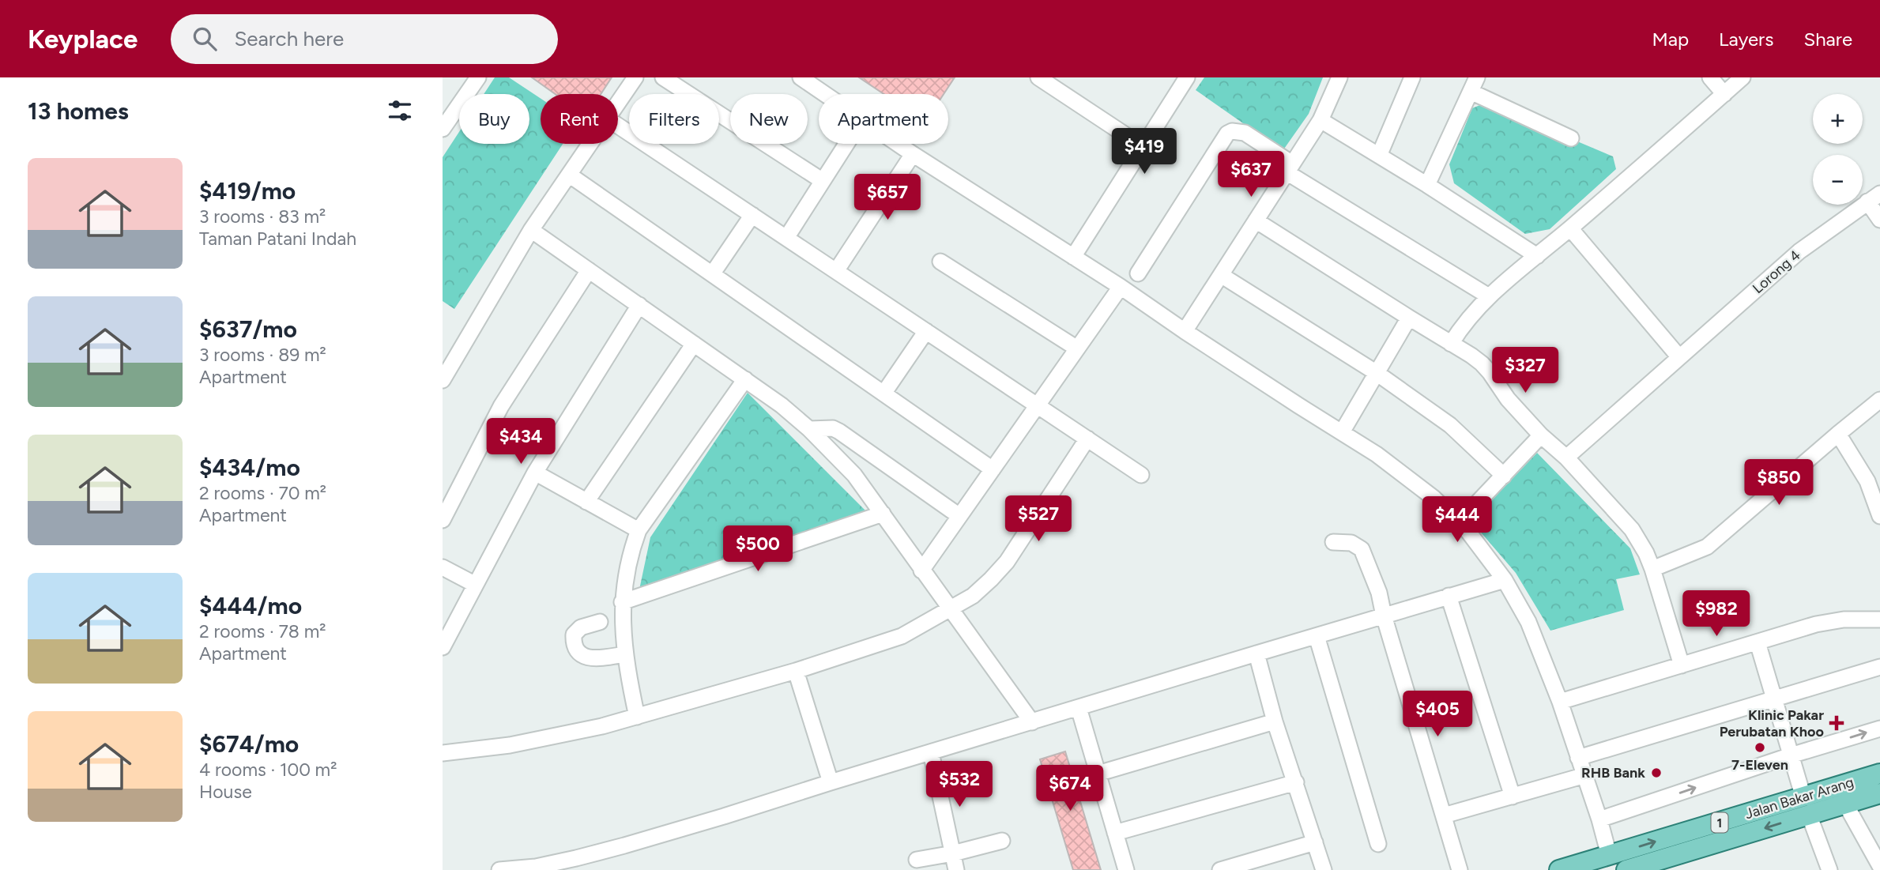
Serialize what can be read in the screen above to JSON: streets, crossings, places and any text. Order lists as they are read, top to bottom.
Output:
{
  "streets": {
    "main road": ["Jalan Bakar Arang", "1"],
    "street": ["Lorong 4"]
  },
  "places": {
    "health": ["Klinic Pakar Perubatan Khoo"],
    "other": ["7-Eleven", "RHB Bank"]
  },
  "page": {
    "header": "Keyplace",
    "search": "Search here",
    "nav": ["Map", "Layers", "Share"],
    "heading": "13 homes",
    "map_buttons": ["+", "−"],
    "chip": [
      "Buy",
      "Rent",
      "Filters",
      "New",
      "Apartment"
    ],
    "price": [
      "$419",
      "$637",
      "$657",
      "$327",
      "$434",
      "$850",
      "$527",
      "$444",
      "$500",
      "$982",
      "$405",
      "$532",
      "$674"
    ],
    "list": [
      {
        "name": "$419/mo",
        "note": "3 rooms · 83 m² · Taman Patani Indah"
      },
      {
        "name": "$637/mo",
        "note": "3 rooms · 89 m² · Apartment"
      },
      {
        "name": "$434/mo",
        "note": "2 rooms · 70 m² · Apartment"
      },
      {
        "name": "$444/mo",
        "note": "2 rooms · 78 m² · Apartment"
      },
      {
        "name": "$674/mo",
        "note": "4 rooms · 100 m² · House"
      }
    ]
  }
}
